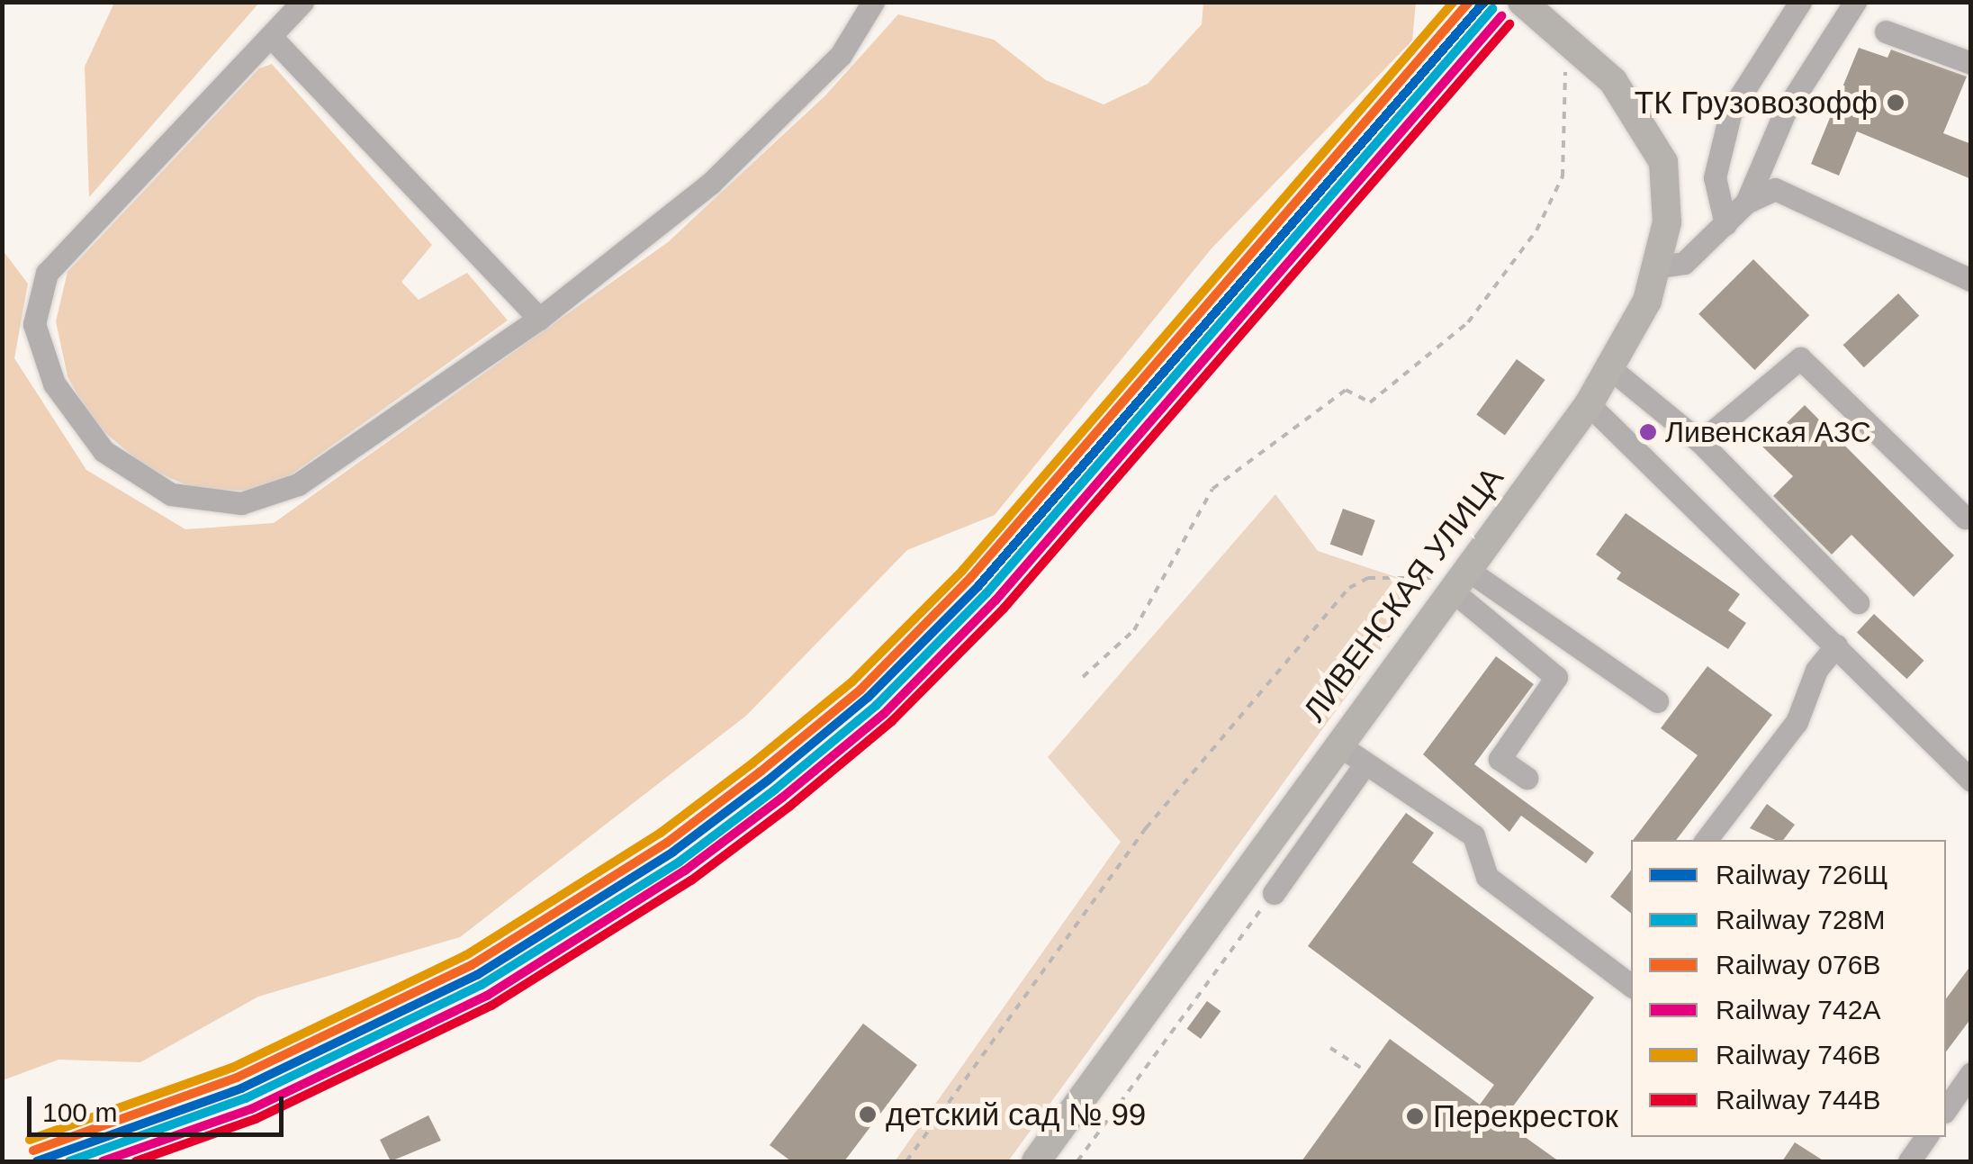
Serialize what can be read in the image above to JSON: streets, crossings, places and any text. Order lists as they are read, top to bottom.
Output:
{
  "streets": {
    "main road": ["ЛИВЕНСКАЯ УЛИЦА"]
  },
  "places": [
    "ТК Грузовозофф",
    "Ливенская АЗС",
    "детский сад № 99",
    "Перекресток"
  ],
  "lines": [
    "rail line 726Щ",
    "rail line 076В",
    "rail line 746В",
    "rail line 728М",
    "rail line 742А",
    "rail line 744В"
  ],
  "legend": [
    "Railway 726Щ",
    "Railway 728М",
    "Railway 076В",
    "Railway 742А",
    "Railway 746В",
    "Railway 744В"
  ],
  "scale_bar": "100 m"
}
